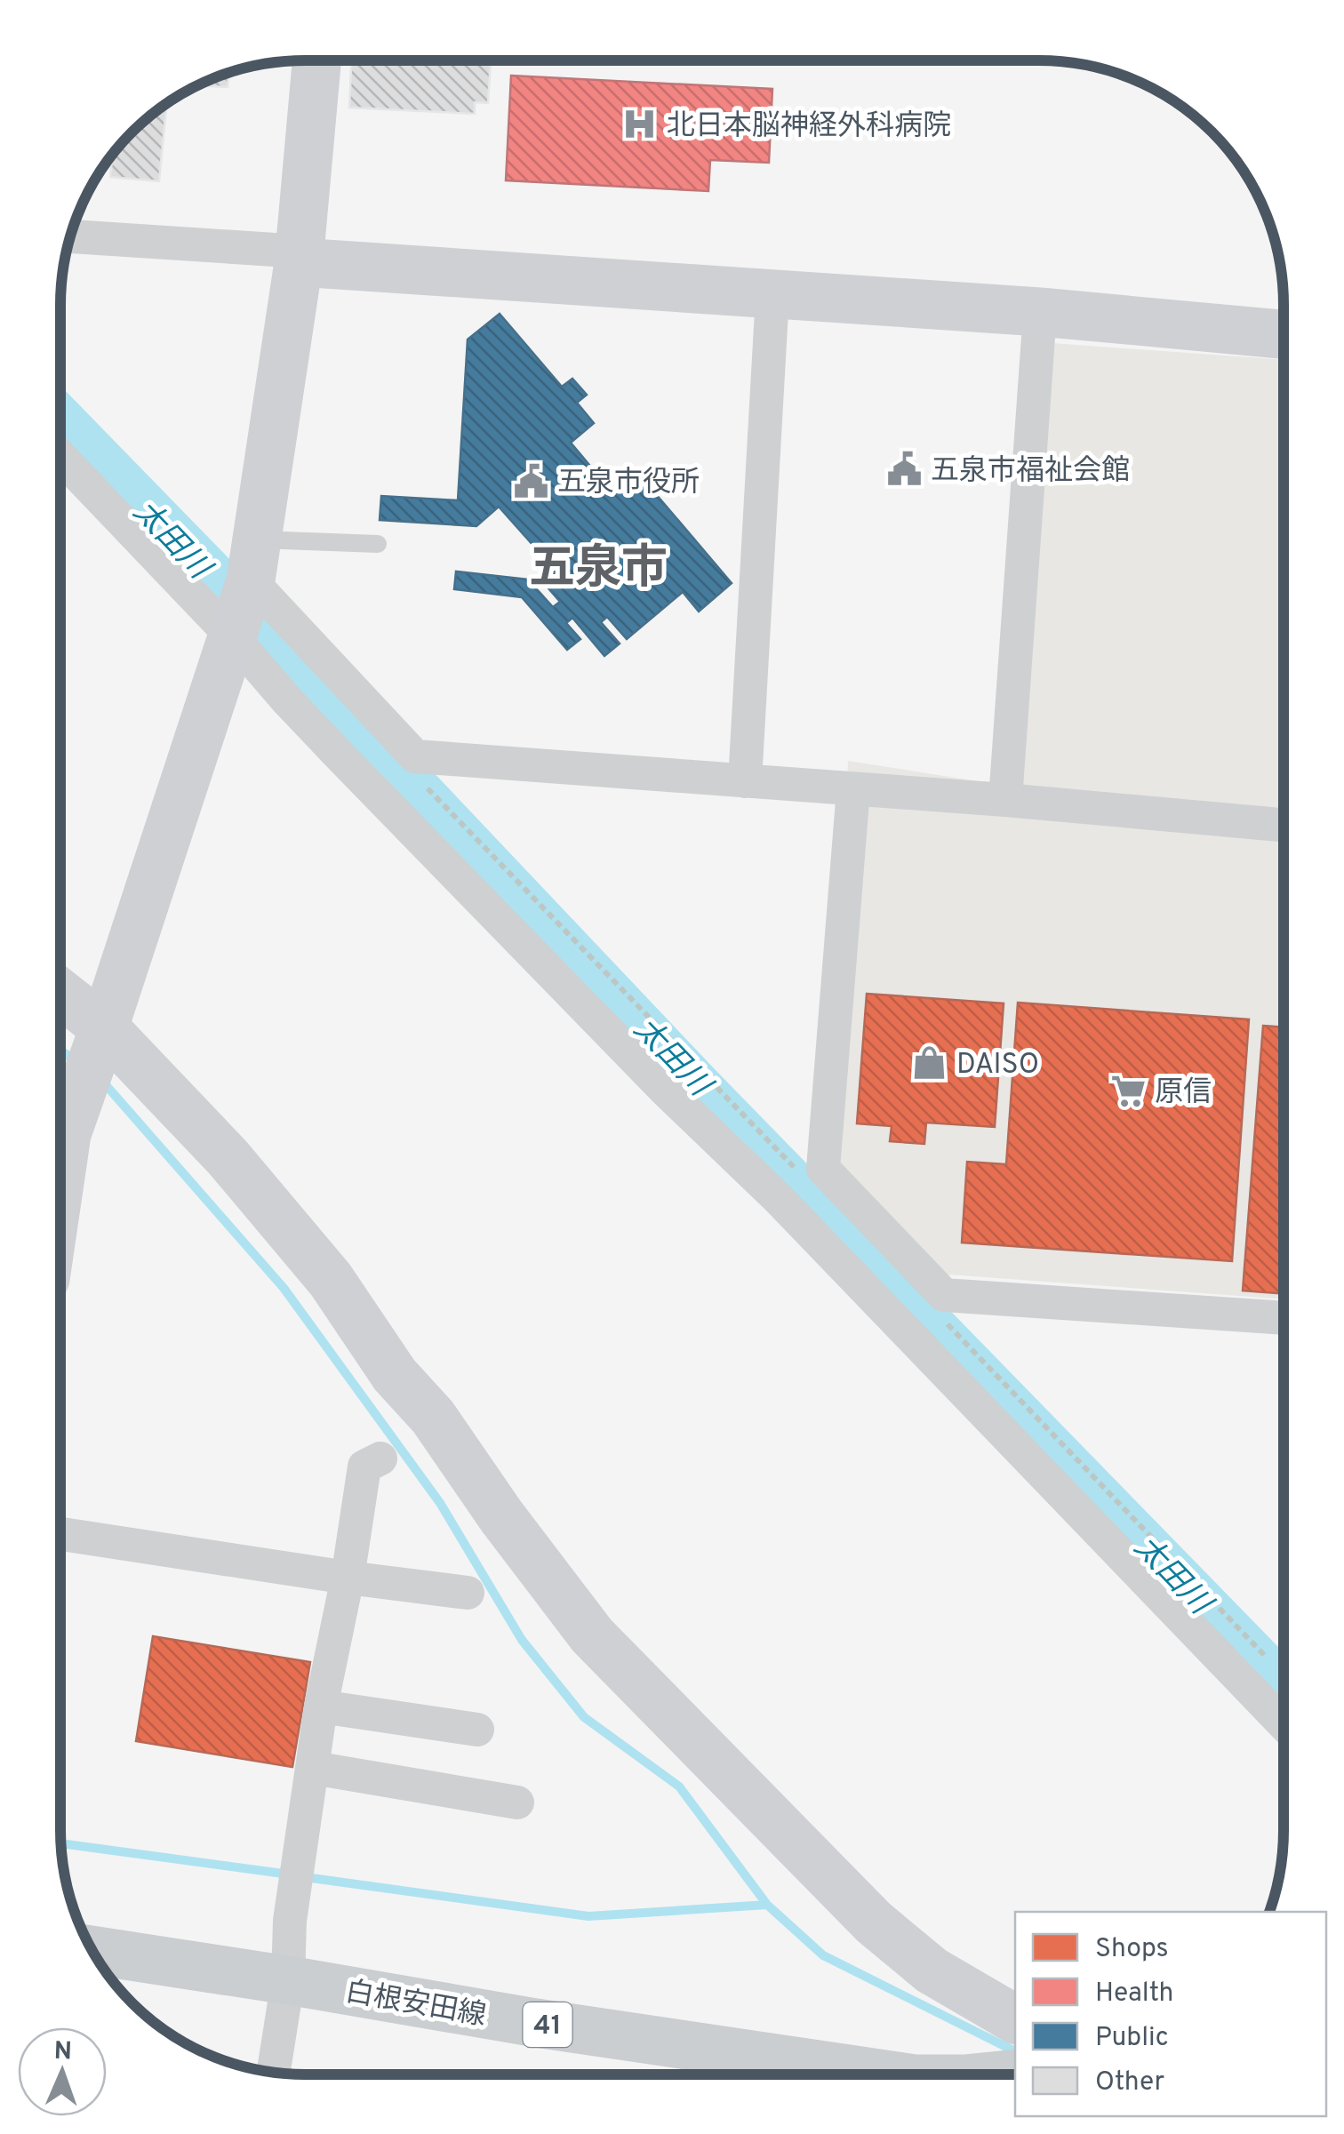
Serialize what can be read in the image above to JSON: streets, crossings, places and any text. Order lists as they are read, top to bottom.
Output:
{
  "streets": {
    "main road": ["白根安田線", "41"]
  },
  "districts": ["五泉市"],
  "water": ["太田川"],
  "places": {
    "hospital": ["北日本脳神経外科病院"],
    "public building": ["五泉市福祉会館", "五泉市役所"],
    "shop": ["DAISO"],
    "supermarket": ["原信"]
  },
  "legend": [
    "Shops",
    "Health",
    "Public",
    "Other"
  ],
  "north": "top"
}
